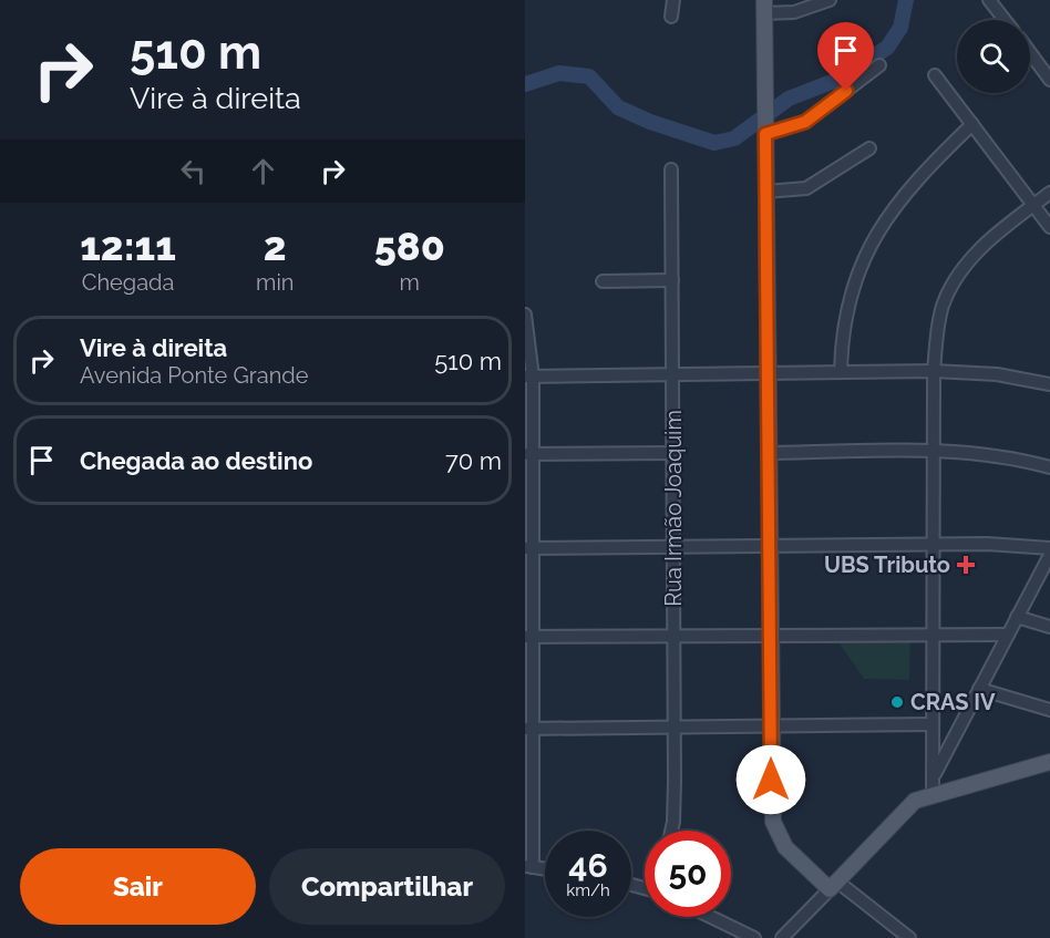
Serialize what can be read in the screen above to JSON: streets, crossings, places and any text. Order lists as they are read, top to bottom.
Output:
{
  "streets": {
    "street": ["Rua Irmão Joaquim"]
  },
  "places": {
    "health": ["UBS Tributo"],
    "other": ["CRAS IV"]
  },
  "page": {
    "turn": ["510 m", "Vire à direita"],
    "eta": [
      "12:11",
      "Chegada",
      "2",
      "min",
      "580",
      "m"
    ],
    "list": [
      {
        "name": "Vire à direita",
        "note": "Avenida Ponte Grande",
        "value": "510 m"
      },
      {
        "name": "Chegada ao destino",
        "value": "70 m"
      }
    ],
    "speed": "46 km/h",
    "limit": "50",
    "buttons": ["Sair", "Compartilhar"]
  }
}
